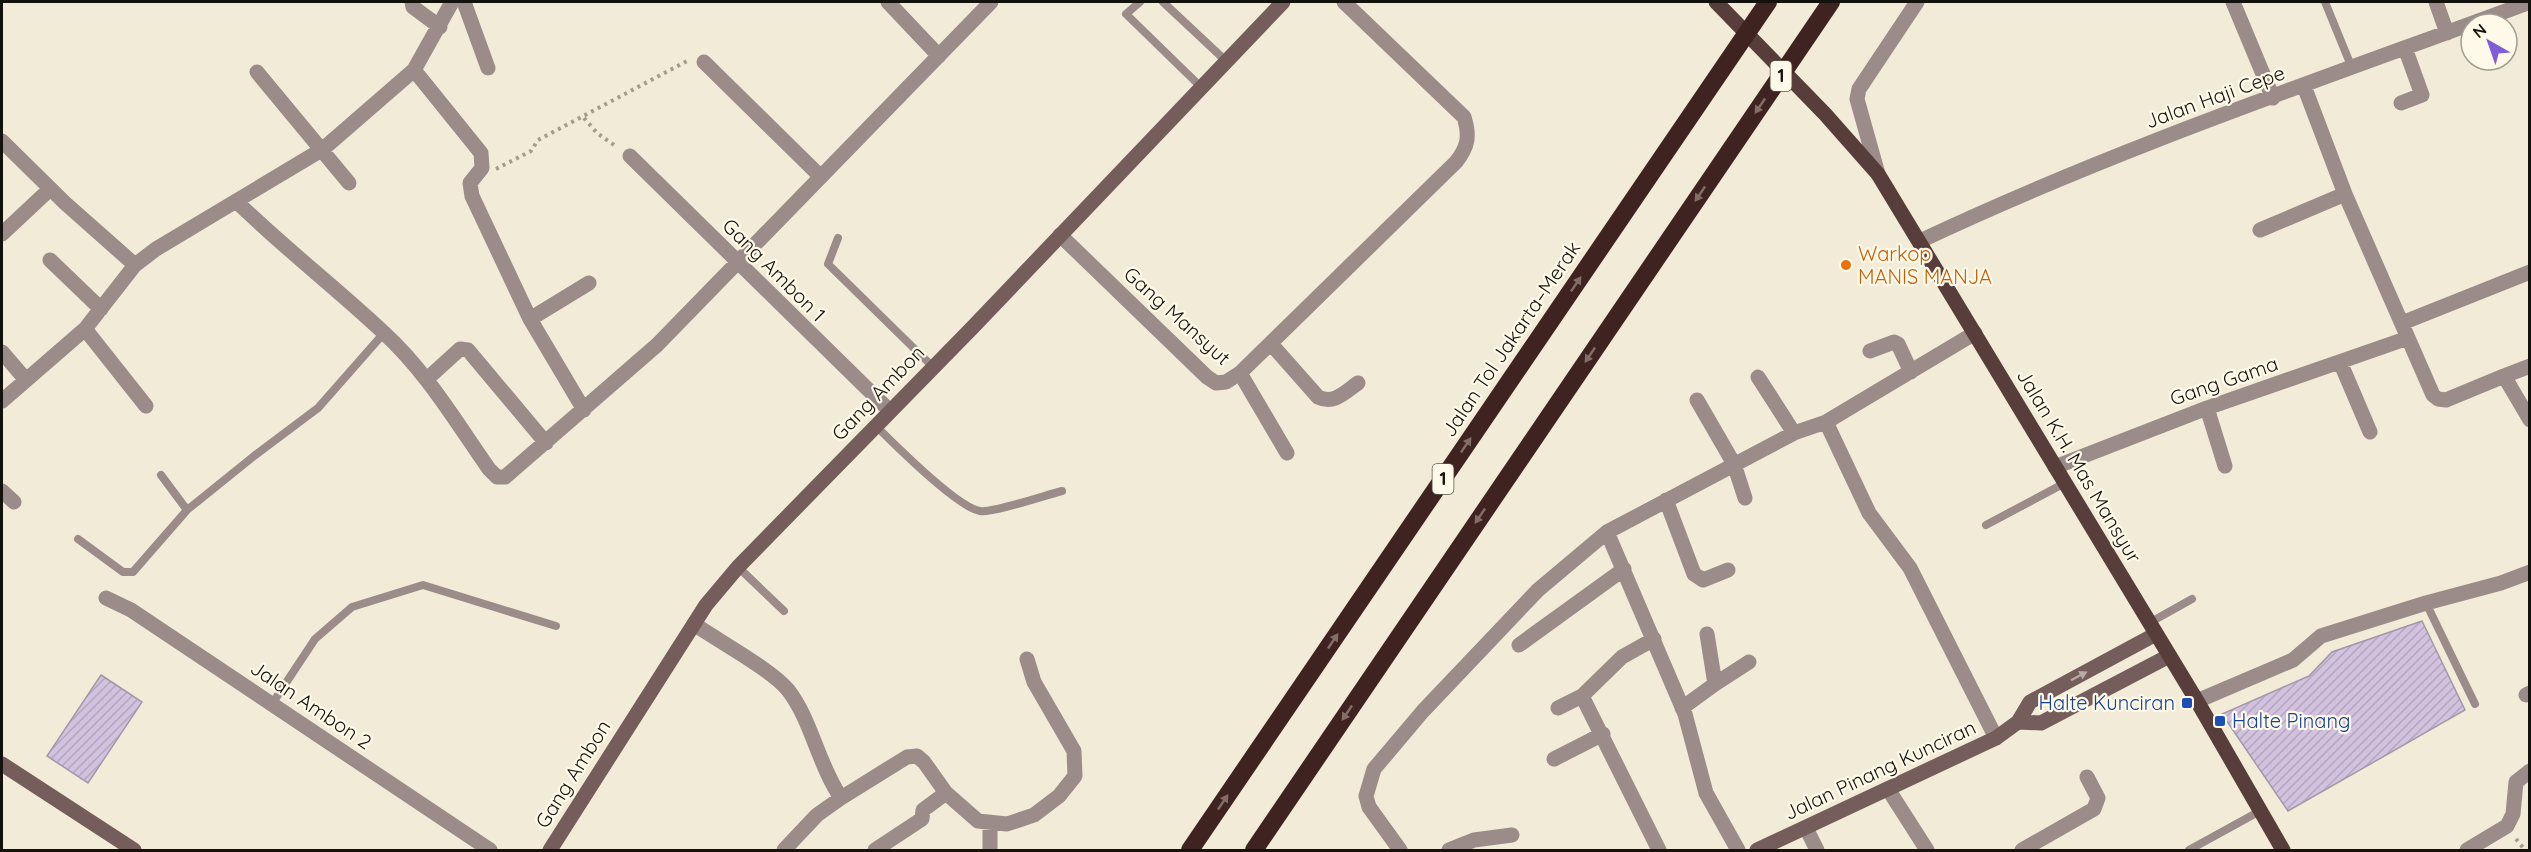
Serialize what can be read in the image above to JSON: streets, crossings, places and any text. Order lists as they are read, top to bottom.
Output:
{
  "streets": {
    "highway": ["1", "Jalan Tol Jakarta–Merak"],
    "main road": ["Jalan K.H. Mas Mansyur"],
    "street": [
      "Jalan Haji Cepe",
      "Gang Ambon 1",
      "Gang Mansyut",
      "Gang Gama",
      "Gang Ambon",
      "Jalan Ambon 2",
      "Jalan Pinang Kunciran"
    ]
  },
  "crossings": [
    ["Jalan Haji Cepe", "Jalan K.H. Mas Mansyur"],
    ["Gang Ambon 1", "Gang Ambon"],
    ["Gang Mansyut", "Gang Ambon"],
    ["Gang Gama", "Jalan K.H. Mas Mansyur"],
    ["Jalan K.H. Mas Mansyur", "Jalan Pinang Kunciran"]
  ],
  "places": {
    "other": ["Warkop MANIS MANJA"],
    "transit": ["Halte Kunciran", "Halte Pinang"]
  },
  "north": "top left"
}
